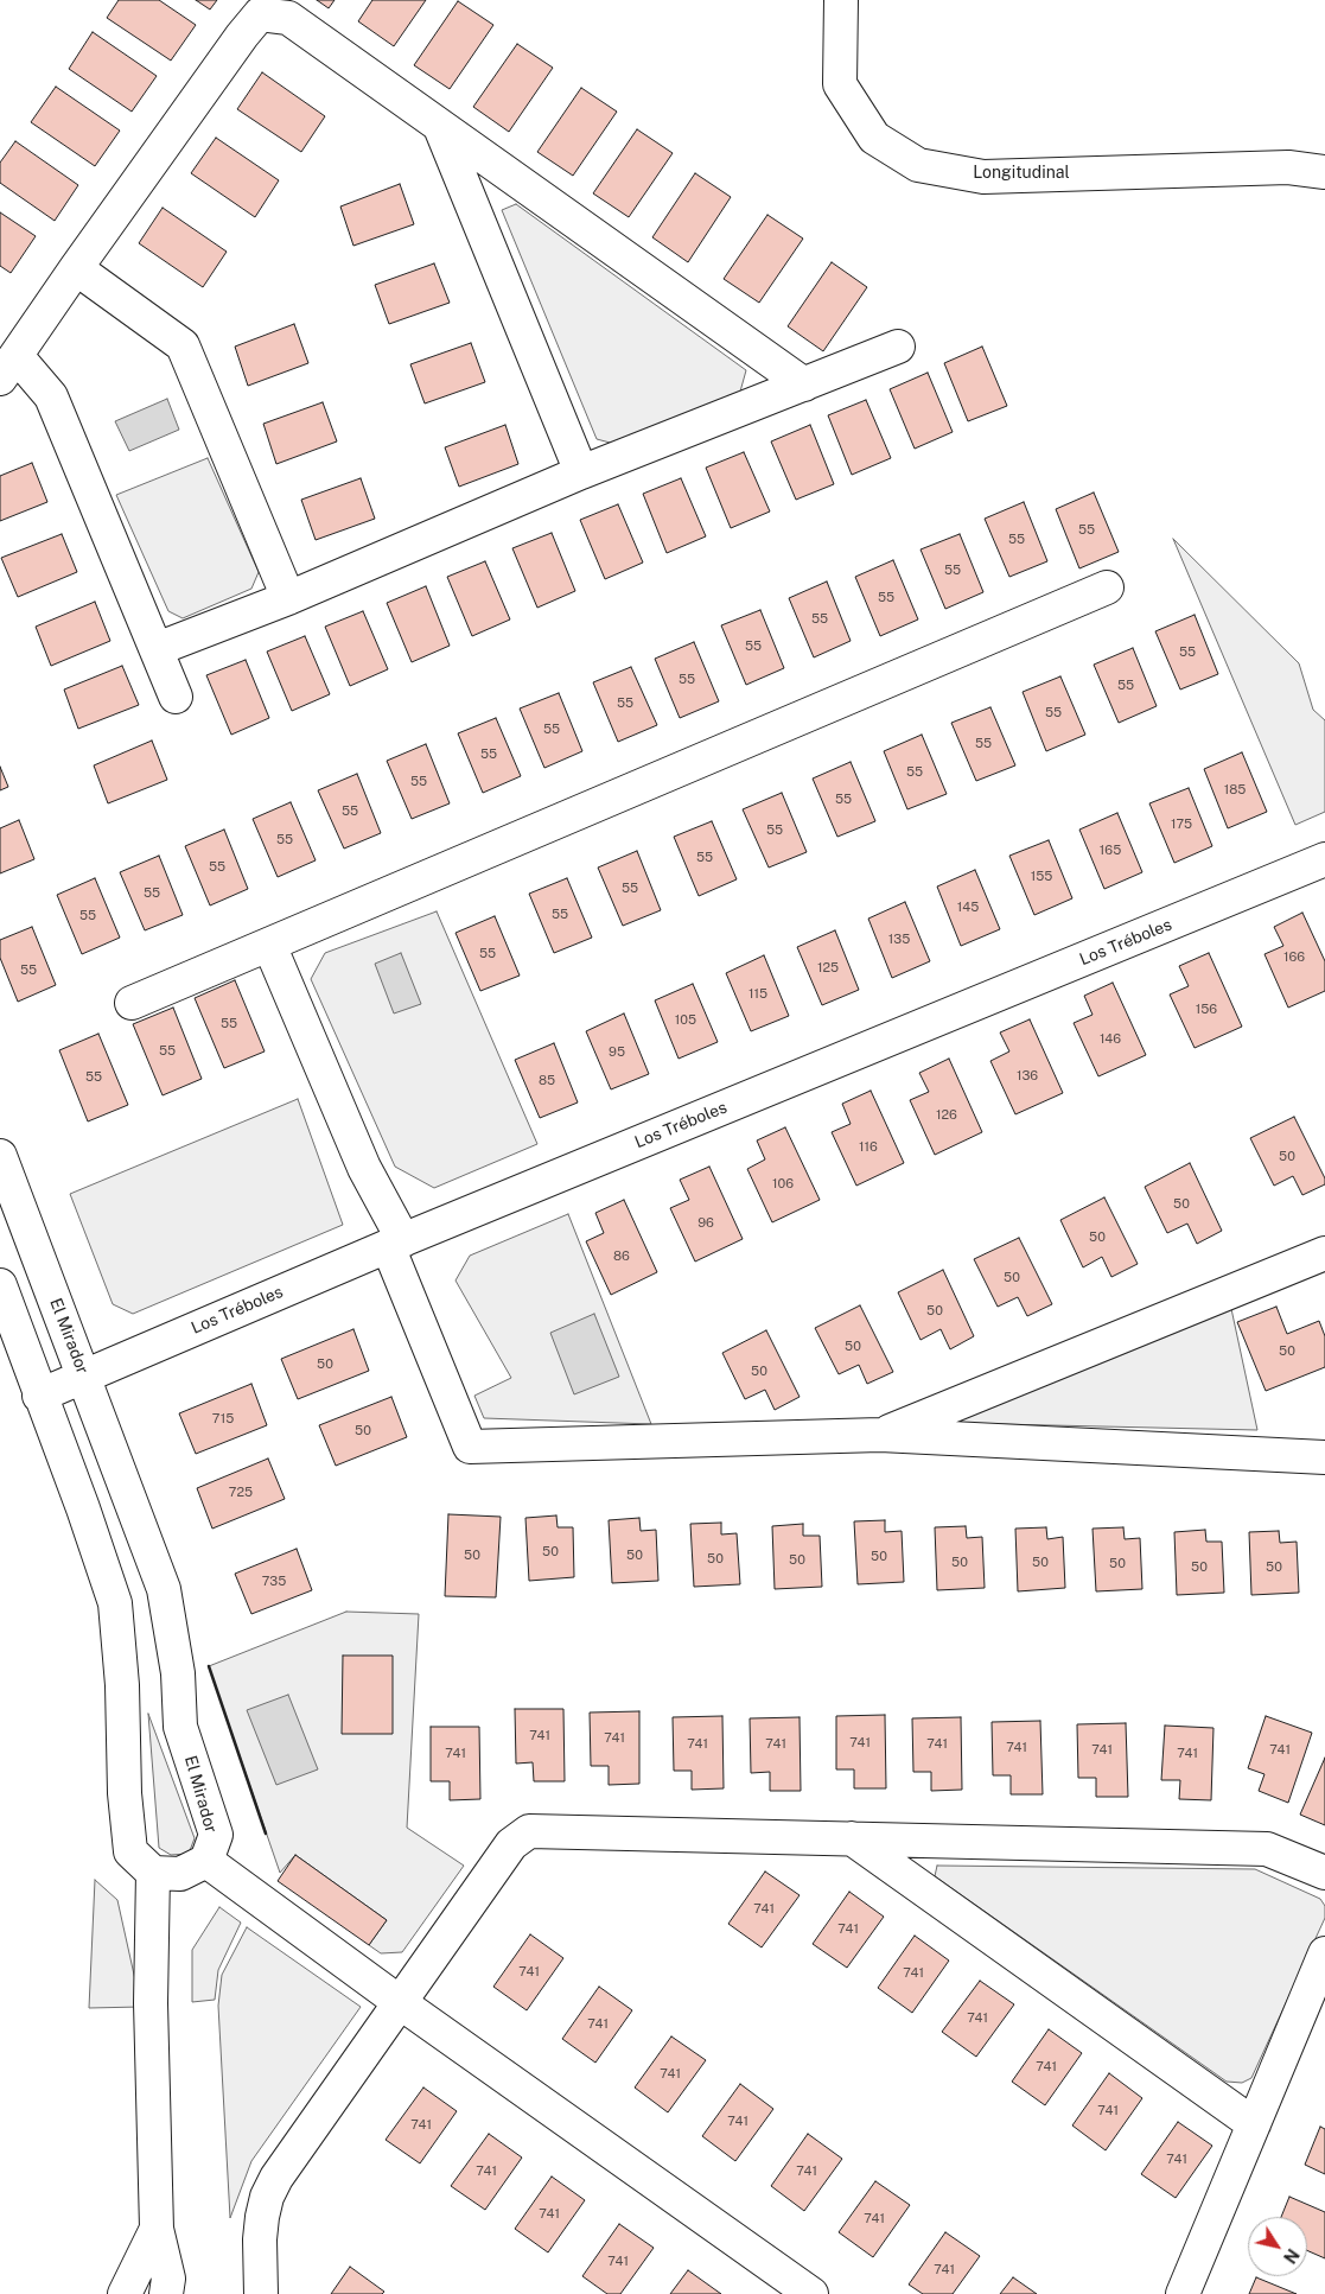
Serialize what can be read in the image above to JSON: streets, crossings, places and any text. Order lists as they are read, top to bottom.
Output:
{
  "streets": {
    "street": ["Longitudinal", "Los Tréboles", "El Mirador"]
  },
  "crossings": [
    ["Los Tréboles", "El Mirador"]
  ],
  "house_numbers": [
    "55",
    "55",
    "55",
    "55",
    "55",
    "55",
    "55",
    "55",
    "55",
    "55",
    "55",
    "55",
    "55",
    "55",
    "55",
    "55",
    "185",
    "55",
    "55",
    "175",
    "55",
    "55",
    "165",
    "55",
    "55",
    "155",
    "55",
    "55",
    "145",
    "55",
    "55",
    "135",
    "55",
    "166",
    "125",
    "55",
    "115",
    "156",
    "105",
    "55",
    "146",
    "55",
    "95",
    "136",
    "55",
    "85",
    "126",
    "116",
    "50",
    "106",
    "50",
    "96",
    "50",
    "86",
    "50",
    "50",
    "50",
    "50",
    "50",
    "50",
    "715",
    "50",
    "725",
    "50",
    "50",
    "50",
    "50",
    "50",
    "50",
    "50",
    "50",
    "50",
    "50",
    "50",
    "735",
    "741",
    "741",
    "741",
    "741",
    "741",
    "741",
    "741",
    "741",
    "741",
    "741",
    "741",
    "741",
    "741",
    "741",
    "741",
    "741",
    "741",
    "741",
    "741",
    "741",
    "741",
    "741",
    "741",
    "741",
    "741",
    "741",
    "741",
    "741",
    "741"
  ],
  "north": "bottom right"
}
